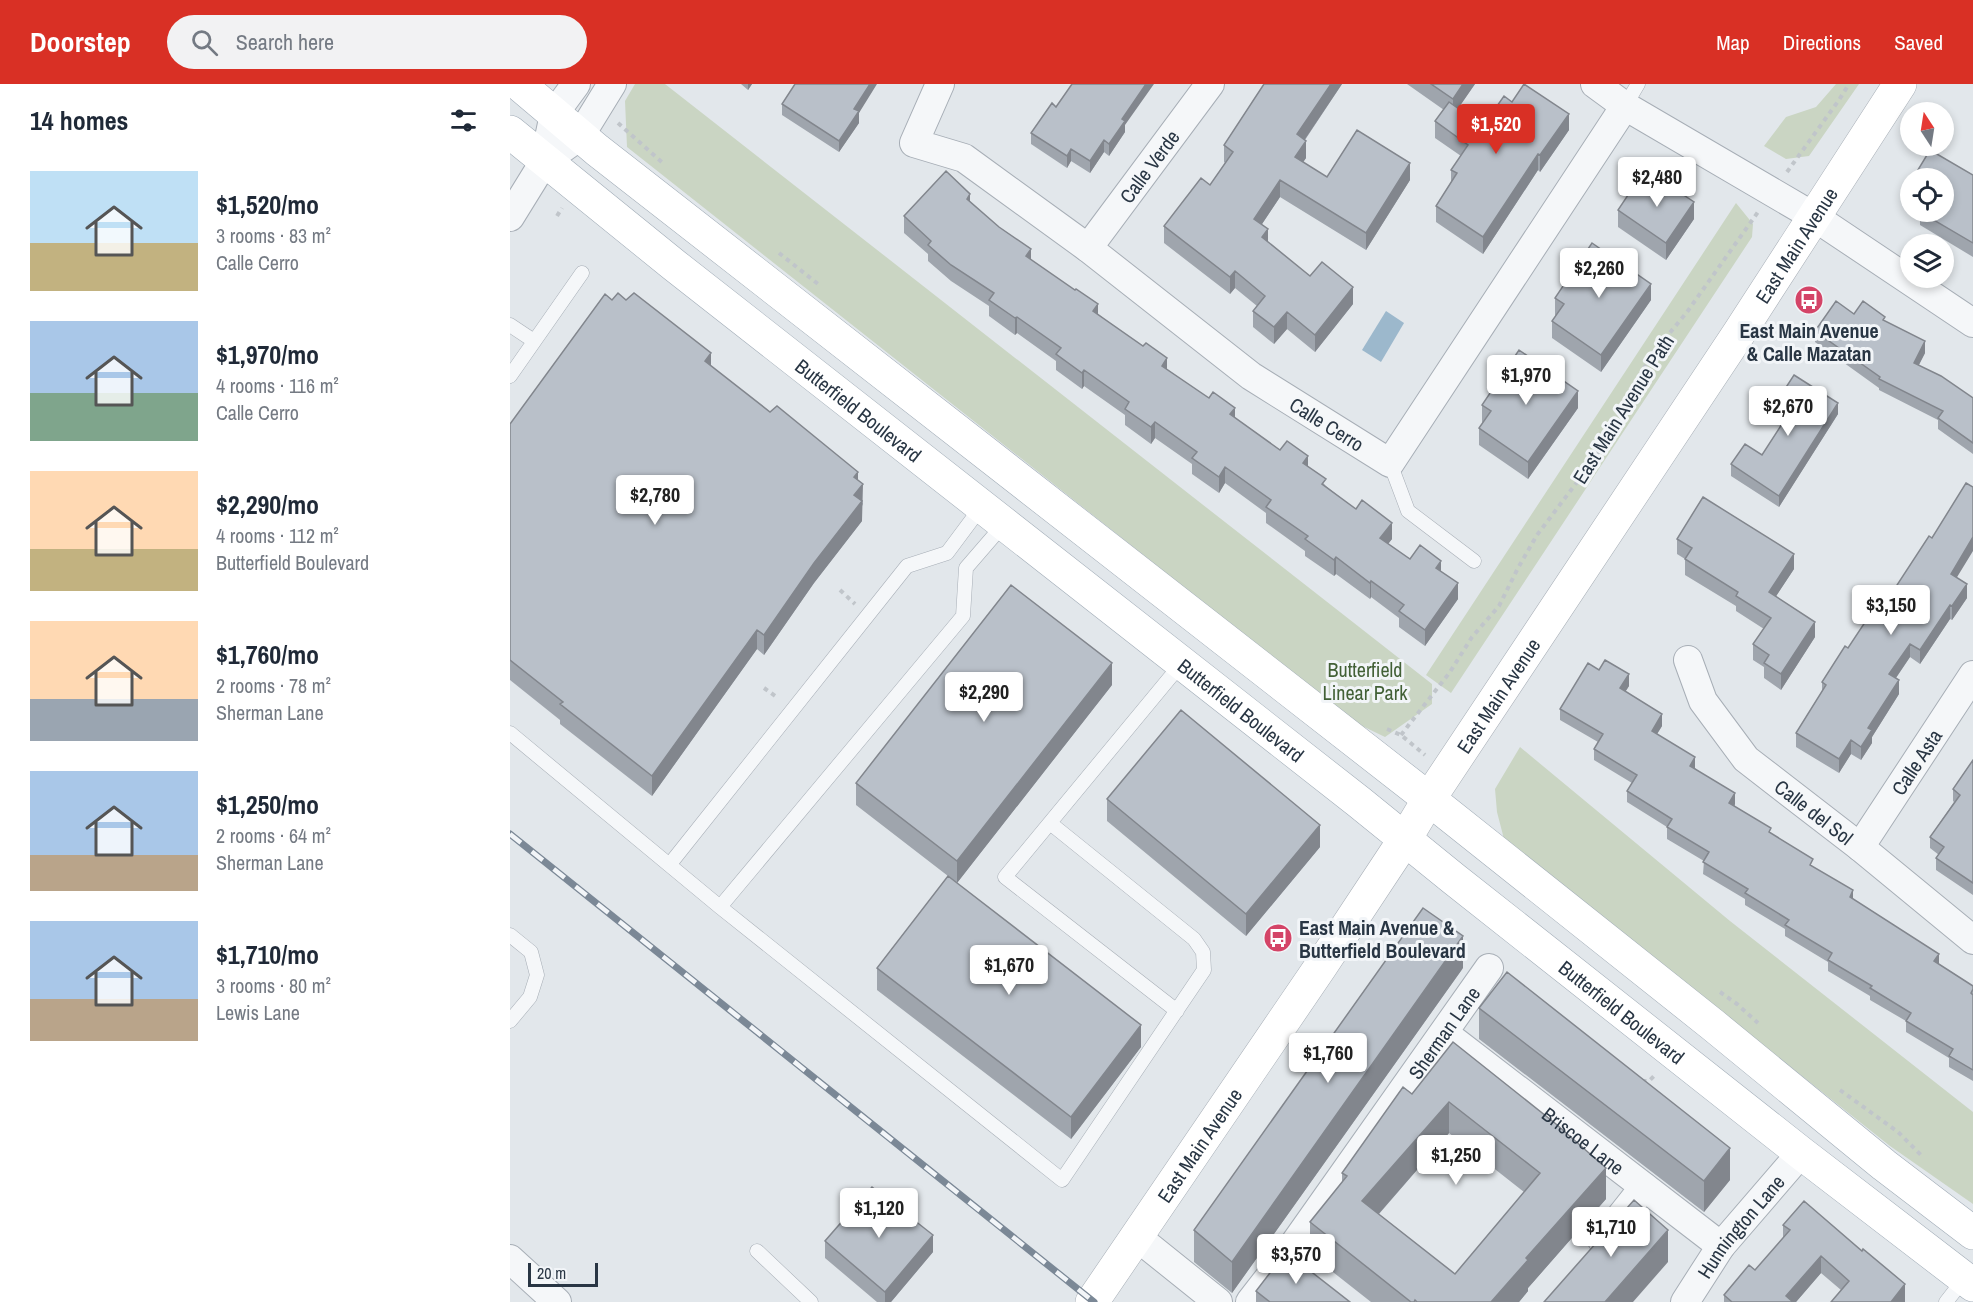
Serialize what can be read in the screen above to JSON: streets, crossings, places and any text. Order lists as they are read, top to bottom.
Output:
{
  "streets": {
    "main road": ["East Main Avenue", "Butterfield Boulevard"],
    "street": [
      "Calle Verde",
      "Calle Cerro",
      "Calle Asta",
      "Calle del Sol",
      "Sherman Lane",
      "Briscoe Lane",
      "Hunnington Lane"
    ],
    "path": ["East Main Avenue Path"]
  },
  "crossings": [
    ["Calle Verde", "Calle Cerro"],
    ["East Main Avenue", "Butterfield Boulevard"],
    ["Butterfield Boulevard", "Hunnington Lane"],
    ["Calle Asta", "Calle del Sol"],
    ["Sherman Lane", "Briscoe Lane"],
    ["Briscoe Lane", "Hunnington Lane"]
  ],
  "parks": ["Butterfield Linear Park"],
  "places": {
    "bus stop": ["East Main Avenue & Calle Mazatan", "East Main Avenue & Butterfield Boulevard"]
  },
  "scale_bar": "20 m",
  "north": "top",
  "page": {
    "header": "Doorstep",
    "search": "Search here",
    "nav": ["Map", "Directions", "Saved"],
    "heading": "14 homes",
    "price": [
      "$1,520",
      "$2,480",
      "$2,260",
      "$1,970",
      "$2,670",
      "$2,780",
      "$3,150",
      "$2,290",
      "$1,670",
      "$1,760",
      "$1,250",
      "$1,120",
      "$1,710",
      "$3,570"
    ],
    "list": [
      {
        "name": "$1,520/mo",
        "note": "3 rooms · 83 m² · Calle Cerro"
      },
      {
        "name": "$1,970/mo",
        "note": "4 rooms · 116 m² · Calle Cerro"
      },
      {
        "name": "$2,290/mo",
        "note": "4 rooms · 112 m² · Butterfield Boulevard"
      },
      {
        "name": "$1,760/mo",
        "note": "2 rooms · 78 m² · Sherman Lane"
      },
      {
        "name": "$1,250/mo",
        "note": "2 rooms · 64 m² · Sherman Lane"
      },
      {
        "name": "$1,710/mo",
        "note": "3 rooms · 80 m² · Lewis Lane"
      }
    ],
    "scale": "20 m"
  }
}
